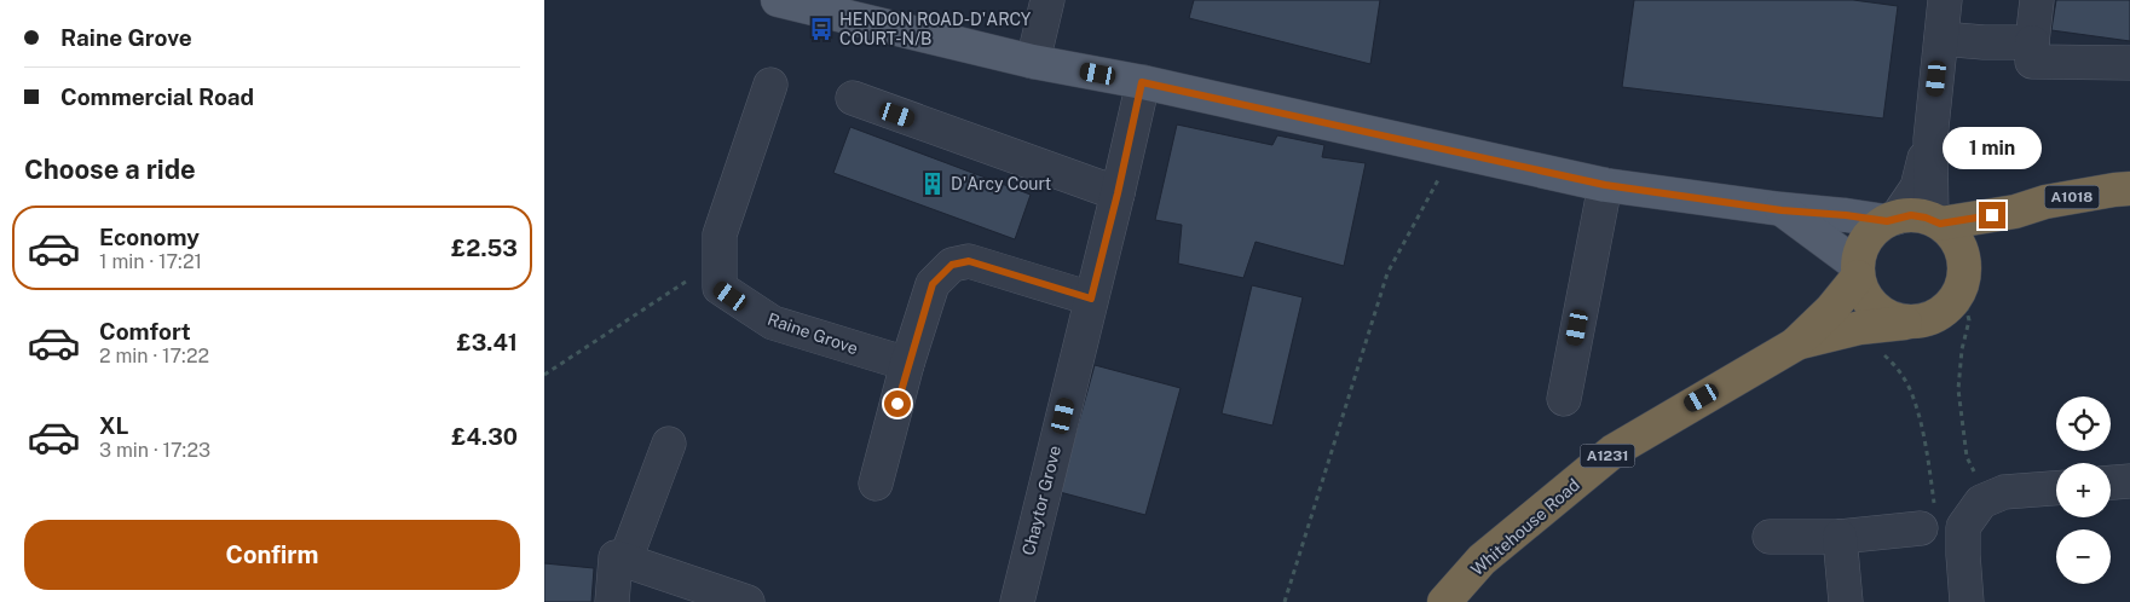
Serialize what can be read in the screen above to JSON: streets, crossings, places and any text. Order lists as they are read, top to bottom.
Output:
{
  "streets": {
    "highway": ["A1018", "A1231", "Whitehouse Road"],
    "street": ["Raine Grove", "Chaytor Grove"]
  },
  "crossings": [
    ["A1018", "Whitehouse Road"]
  ],
  "places": {
    "bus stop": ["HENDON ROAD-D'ARCY COURT-N/B"],
    "building": ["D'Arcy Court"]
  },
  "page": {
    "banner": ["Raine Grove", "Commercial Road"],
    "bubble": "1 min",
    "heading": "Choose a ride",
    "list": [
      {
        "name": "Economy",
        "note": "1 min · 17:21",
        "value": "£2.53"
      },
      {
        "name": "Comfort",
        "note": "2 min · 17:22",
        "value": "£3.41"
      },
      {
        "name": "XL",
        "note": "3 min · 17:23",
        "value": "£4.30"
      }
    ],
    "map_buttons": ["+", "−"],
    "buttons": "Confirm"
  }
}
